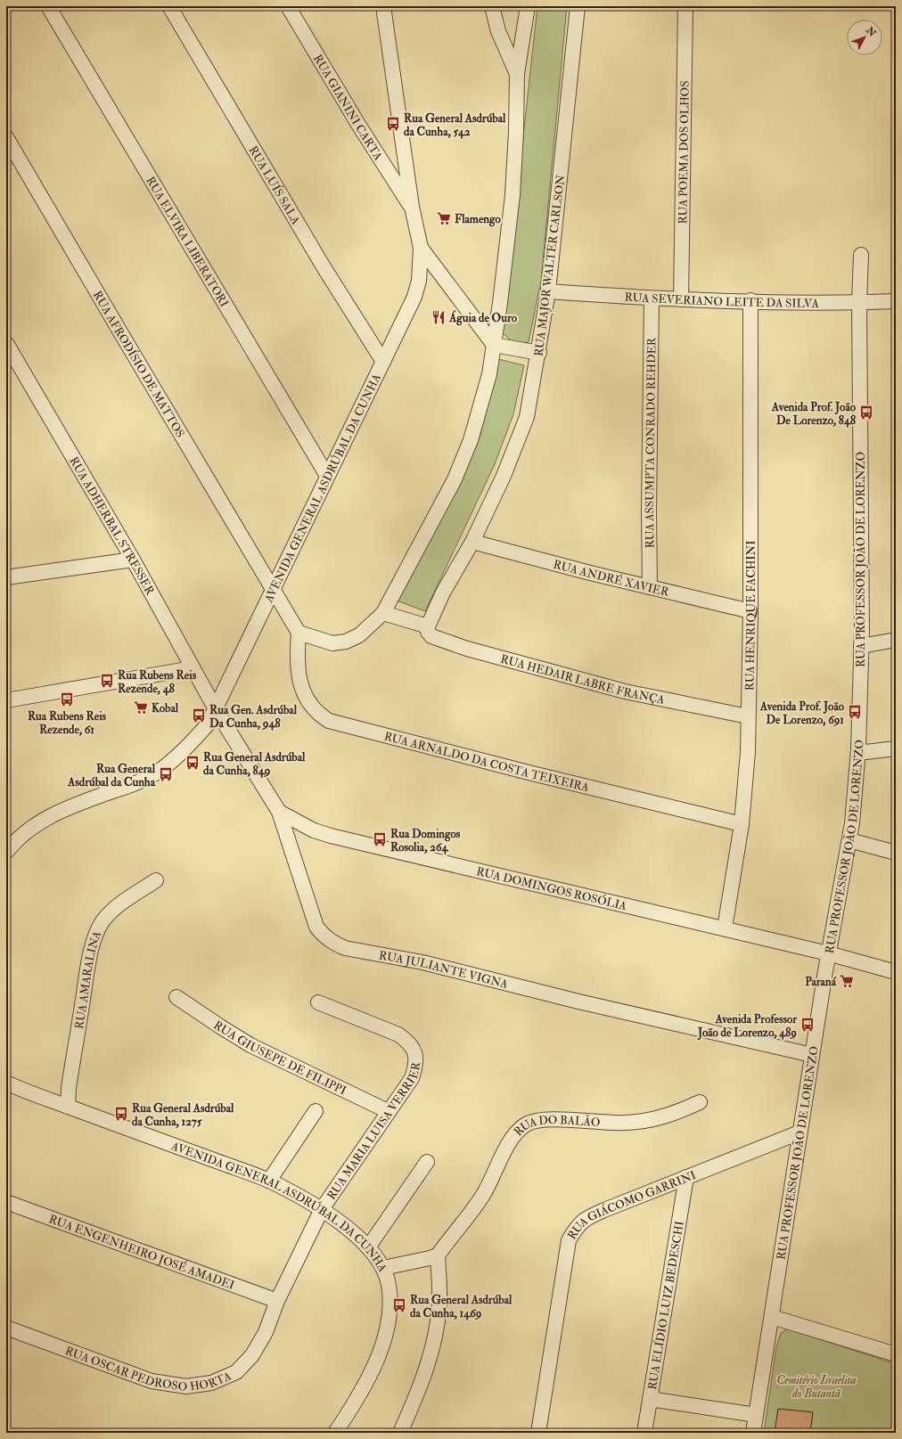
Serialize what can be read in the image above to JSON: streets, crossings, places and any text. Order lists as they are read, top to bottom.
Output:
{
  "streets": {
    "street": [
      "RUA GIANINI CARTA",
      "RUA POEMA DOS OLHOS",
      "RUA LUÍS SALA",
      "RUA ELVIRA LIBERATORI",
      "RUA MAJOR WALTER CARLSON",
      "RUA SEVERIANO LEITE DA SILVA",
      "RUA AFRODÍSIO DE MATTOS",
      "RUA ASSUMPTA CONRADO REHDER",
      "AVENIDA GENERAL ASDRÚBAL DA CUNHA",
      "RUA ADHERBAL STRESSER",
      "RUA PROFESSOR JOÃO DE LORENZO",
      "RUA ANDRÉ XAVIER",
      "RUA HENRIQUE FACHINI",
      "RUA HEDAIR LABRE FRANÇA",
      "RUA ARNALDO DA COSTA TEIXEIRA",
      "RUA DOMINGOS ROSÓLIA",
      "RUA JULIANTE VIGNA",
      "RUA AMARALINA",
      "RUA GIUSEPE DE FILIPPI",
      "RUA MARIA LUISA VERRIER",
      "RUA DO BALÃO",
      "RUA GIÁCOMO GARRINI",
      "RUA ENGENHEIRO JOSÉ AMADEI",
      "RUA ELÍDIO LUIZ BEDESCHI",
      "RUA OSCAR PEDROSO HORTA"
    ]
  },
  "crossings": [
    ["RUA GIANINI CARTA", "AVENIDA GENERAL ASDRÚBAL DA CUNHA"],
    ["RUA POEMA DOS OLHOS", "RUA SEVERIANO LEITE DA SILVA"],
    ["RUA LUÍS SALA", "AVENIDA GENERAL ASDRÚBAL DA CUNHA"],
    ["RUA ELVIRA LIBERATORI", "AVENIDA GENERAL ASDRÚBAL DA CUNHA"],
    ["RUA MAJOR WALTER CARLSON", "RUA SEVERIANO LEITE DA SILVA"],
    ["RUA MAJOR WALTER CARLSON", "RUA ANDRÉ XAVIER"],
    ["RUA MAJOR WALTER CARLSON", "RUA HEDAIR LABRE FRANÇA"],
    ["RUA SEVERIANO LEITE DA SILVA", "RUA ASSUMPTA CONRADO REHDER"],
    ["RUA SEVERIANO LEITE DA SILVA", "RUA PROFESSOR JOÃO DE LORENZO"],
    ["RUA SEVERIANO LEITE DA SILVA", "RUA HENRIQUE FACHINI"],
    ["RUA AFRODÍSIO DE MATTOS", "AVENIDA GENERAL ASDRÚBAL DA CUNHA"],
    ["RUA ASSUMPTA CONRADO REHDER", "RUA ANDRÉ XAVIER"],
    ["AVENIDA GENERAL ASDRÚBAL DA CUNHA", "RUA ADHERBAL STRESSER"],
    ["AVENIDA GENERAL ASDRÚBAL DA CUNHA", "RUA JULIANTE VIGNA"],
    ["AVENIDA GENERAL ASDRÚBAL DA CUNHA", "RUA AMARALINA"],
    ["AVENIDA GENERAL ASDRÚBAL DA CUNHA", "RUA MARIA LUISA VERRIER"],
    ["AVENIDA GENERAL ASDRÚBAL DA CUNHA", "RUA OSCAR PEDROSO HORTA"],
    ["RUA ADHERBAL STRESSER", "RUA JULIANTE VIGNA"],
    ["RUA PROFESSOR JOÃO DE LORENZO", "RUA DOMINGOS ROSÓLIA"],
    ["RUA PROFESSOR JOÃO DE LORENZO", "RUA JULIANTE VIGNA"],
    ["RUA PROFESSOR JOÃO DE LORENZO", "RUA GIÁCOMO GARRINI"],
    ["RUA ANDRÉ XAVIER", "RUA HENRIQUE FACHINI"],
    ["RUA HENRIQUE FACHINI", "RUA HEDAIR LABRE FRANÇA"],
    ["RUA HENRIQUE FACHINI", "RUA ARNALDO DA COSTA TEIXEIRA"],
    ["RUA HENRIQUE FACHINI", "RUA DOMINGOS ROSÓLIA"],
    ["RUA DOMINGOS ROSÓLIA", "RUA JULIANTE VIGNA"],
    ["RUA GIUSEPE DE FILIPPI", "RUA MARIA LUISA VERRIER"],
    ["RUA MARIA LUISA VERRIER", "RUA OSCAR PEDROSO HORTA"],
    ["RUA GIÁCOMO GARRINI", "RUA ELÍDIO LUIZ BEDESCHI"],
    ["RUA ENGENHEIRO JOSÉ AMADEI", "RUA OSCAR PEDROSO HORTA"]
  ],
  "parks": ["Cemitério Israelita do Butantã"],
  "places": {
    "bus stop": [
      "Rua General Asdrúbal da Cunha, 542",
      "Avenida Prof. João De Lorenzo, 848",
      "Rua Rubens Reis Rezende, 48",
      "Rua Rubens Reis Rezende, 61",
      "Avenida Prof. João De Lorenzo, 691",
      "Rua Gen. Asdrúbal Da Cunha, 948",
      "Rua General Asdrúbal da Cunha, 849",
      "Rua General Asdrúbal da Cunha",
      "Rua Domingos Rosolia, 264",
      "Avenida Professor João de Lorenzo, 489",
      "Rua General Asdrúbal da Cunha, 1275",
      "Rua General Asdrúbal da Cunha, 1469"
    ],
    "supermarket": ["Flamengo", "Kobal", "Paraná"],
    "restaurant": ["Águia de Ouro"]
  },
  "north": "top right"
}
